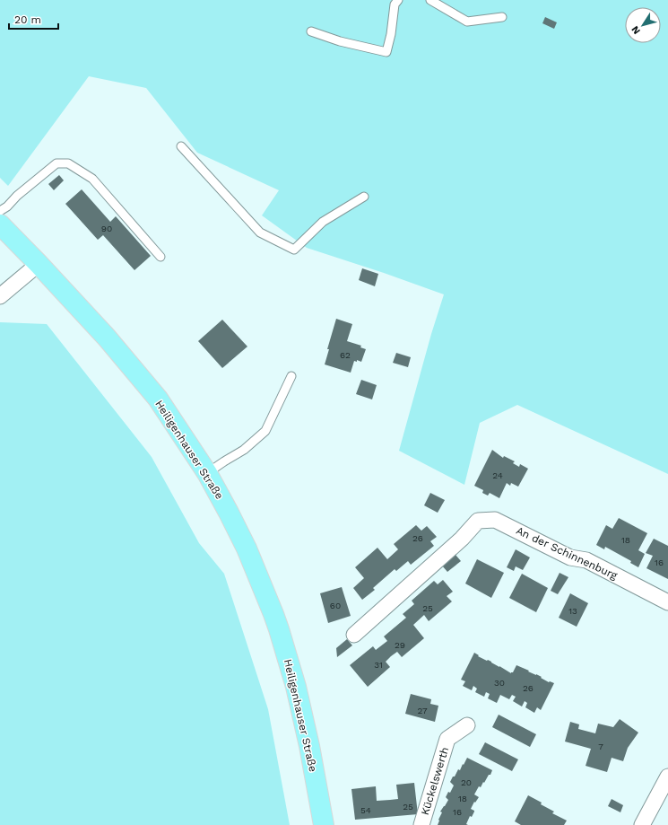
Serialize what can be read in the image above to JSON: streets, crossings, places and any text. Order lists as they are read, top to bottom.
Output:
{
  "streets": {
    "main road": ["Heiligenhauser Straße"],
    "street": ["An der Schinnenburg", "Kückelswerth"]
  },
  "house_numbers": [
    "90",
    "62",
    "24",
    "26",
    "18",
    "16",
    "60",
    "25",
    "13",
    "29",
    "31",
    "30",
    "26",
    "27",
    "7",
    "20",
    "18",
    "25",
    "54",
    "16"
  ],
  "scale_bar": "20 m",
  "north": "bottom left"
}
